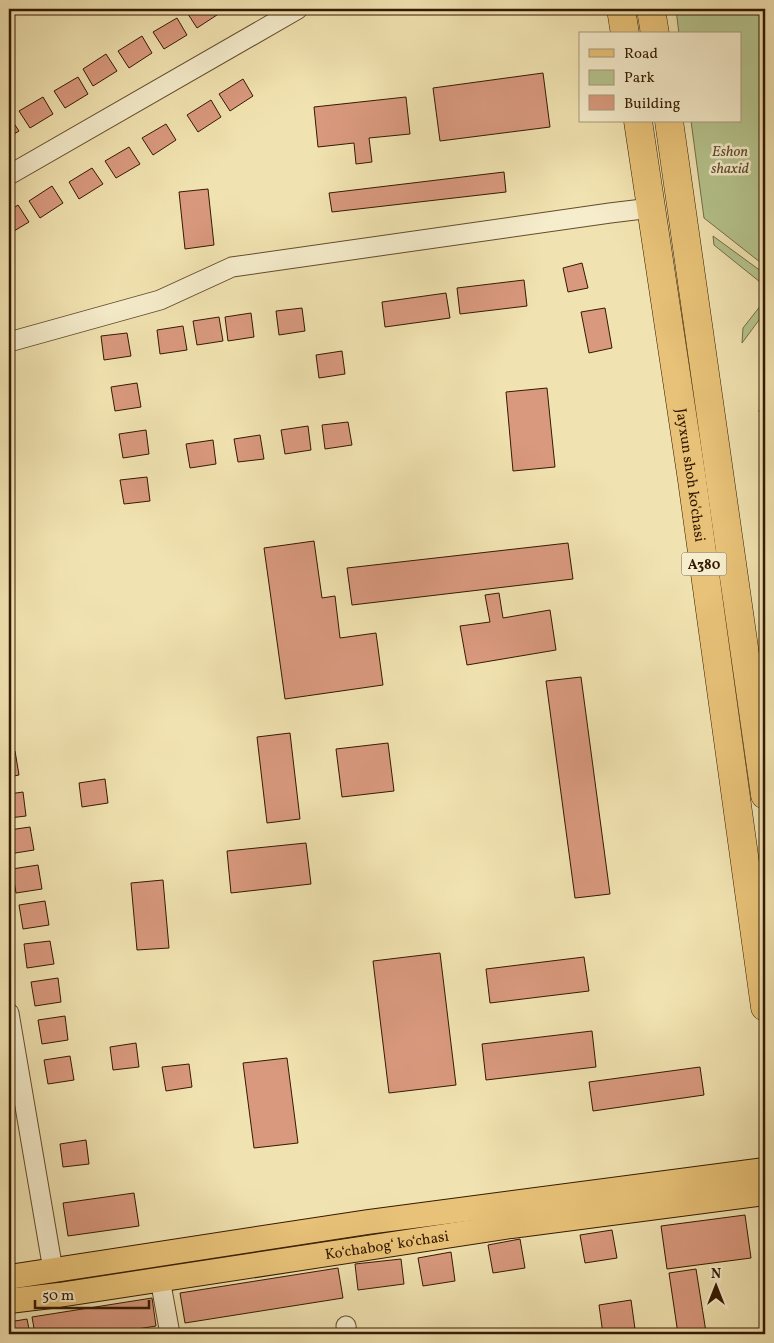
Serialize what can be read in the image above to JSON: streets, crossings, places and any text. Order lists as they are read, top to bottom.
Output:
{
  "streets": {
    "highway": ["Jayxun shoh ko'chasi", "A380"],
    "main road": ["Ko‘chabog‘ ko‘chasi"]
  },
  "parks": ["Eshon shaxid"],
  "legend": ["Road", "Park", "Building"],
  "scale_bar": "50 m",
  "north": "top"
}
